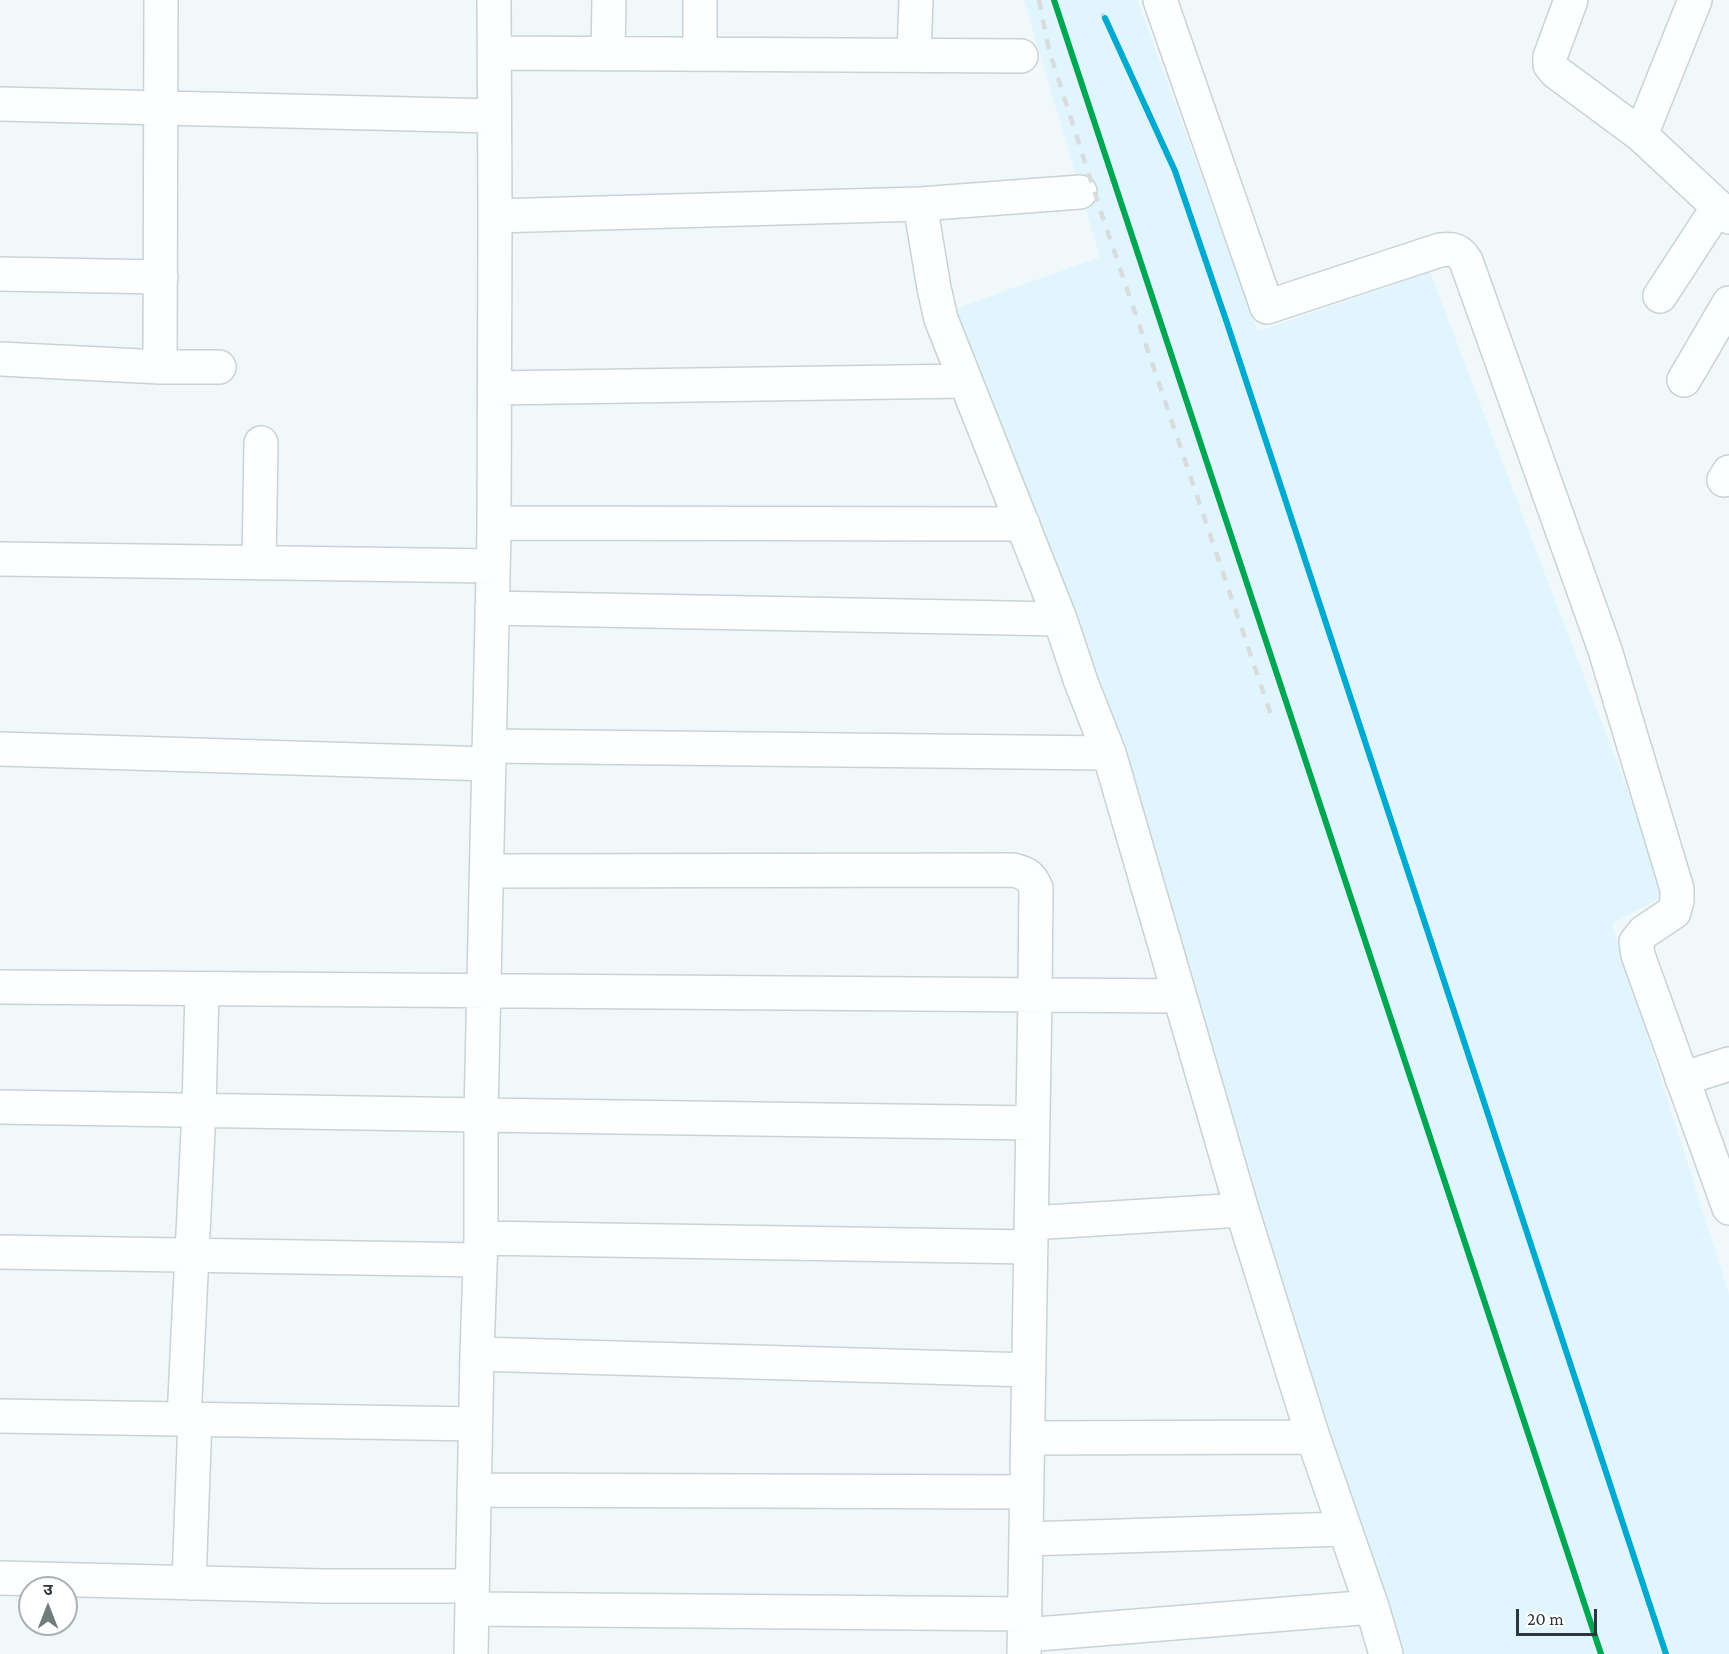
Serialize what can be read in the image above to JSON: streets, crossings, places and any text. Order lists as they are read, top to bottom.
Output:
{
  "scale_bar": "20 m",
  "north": "top"
}
